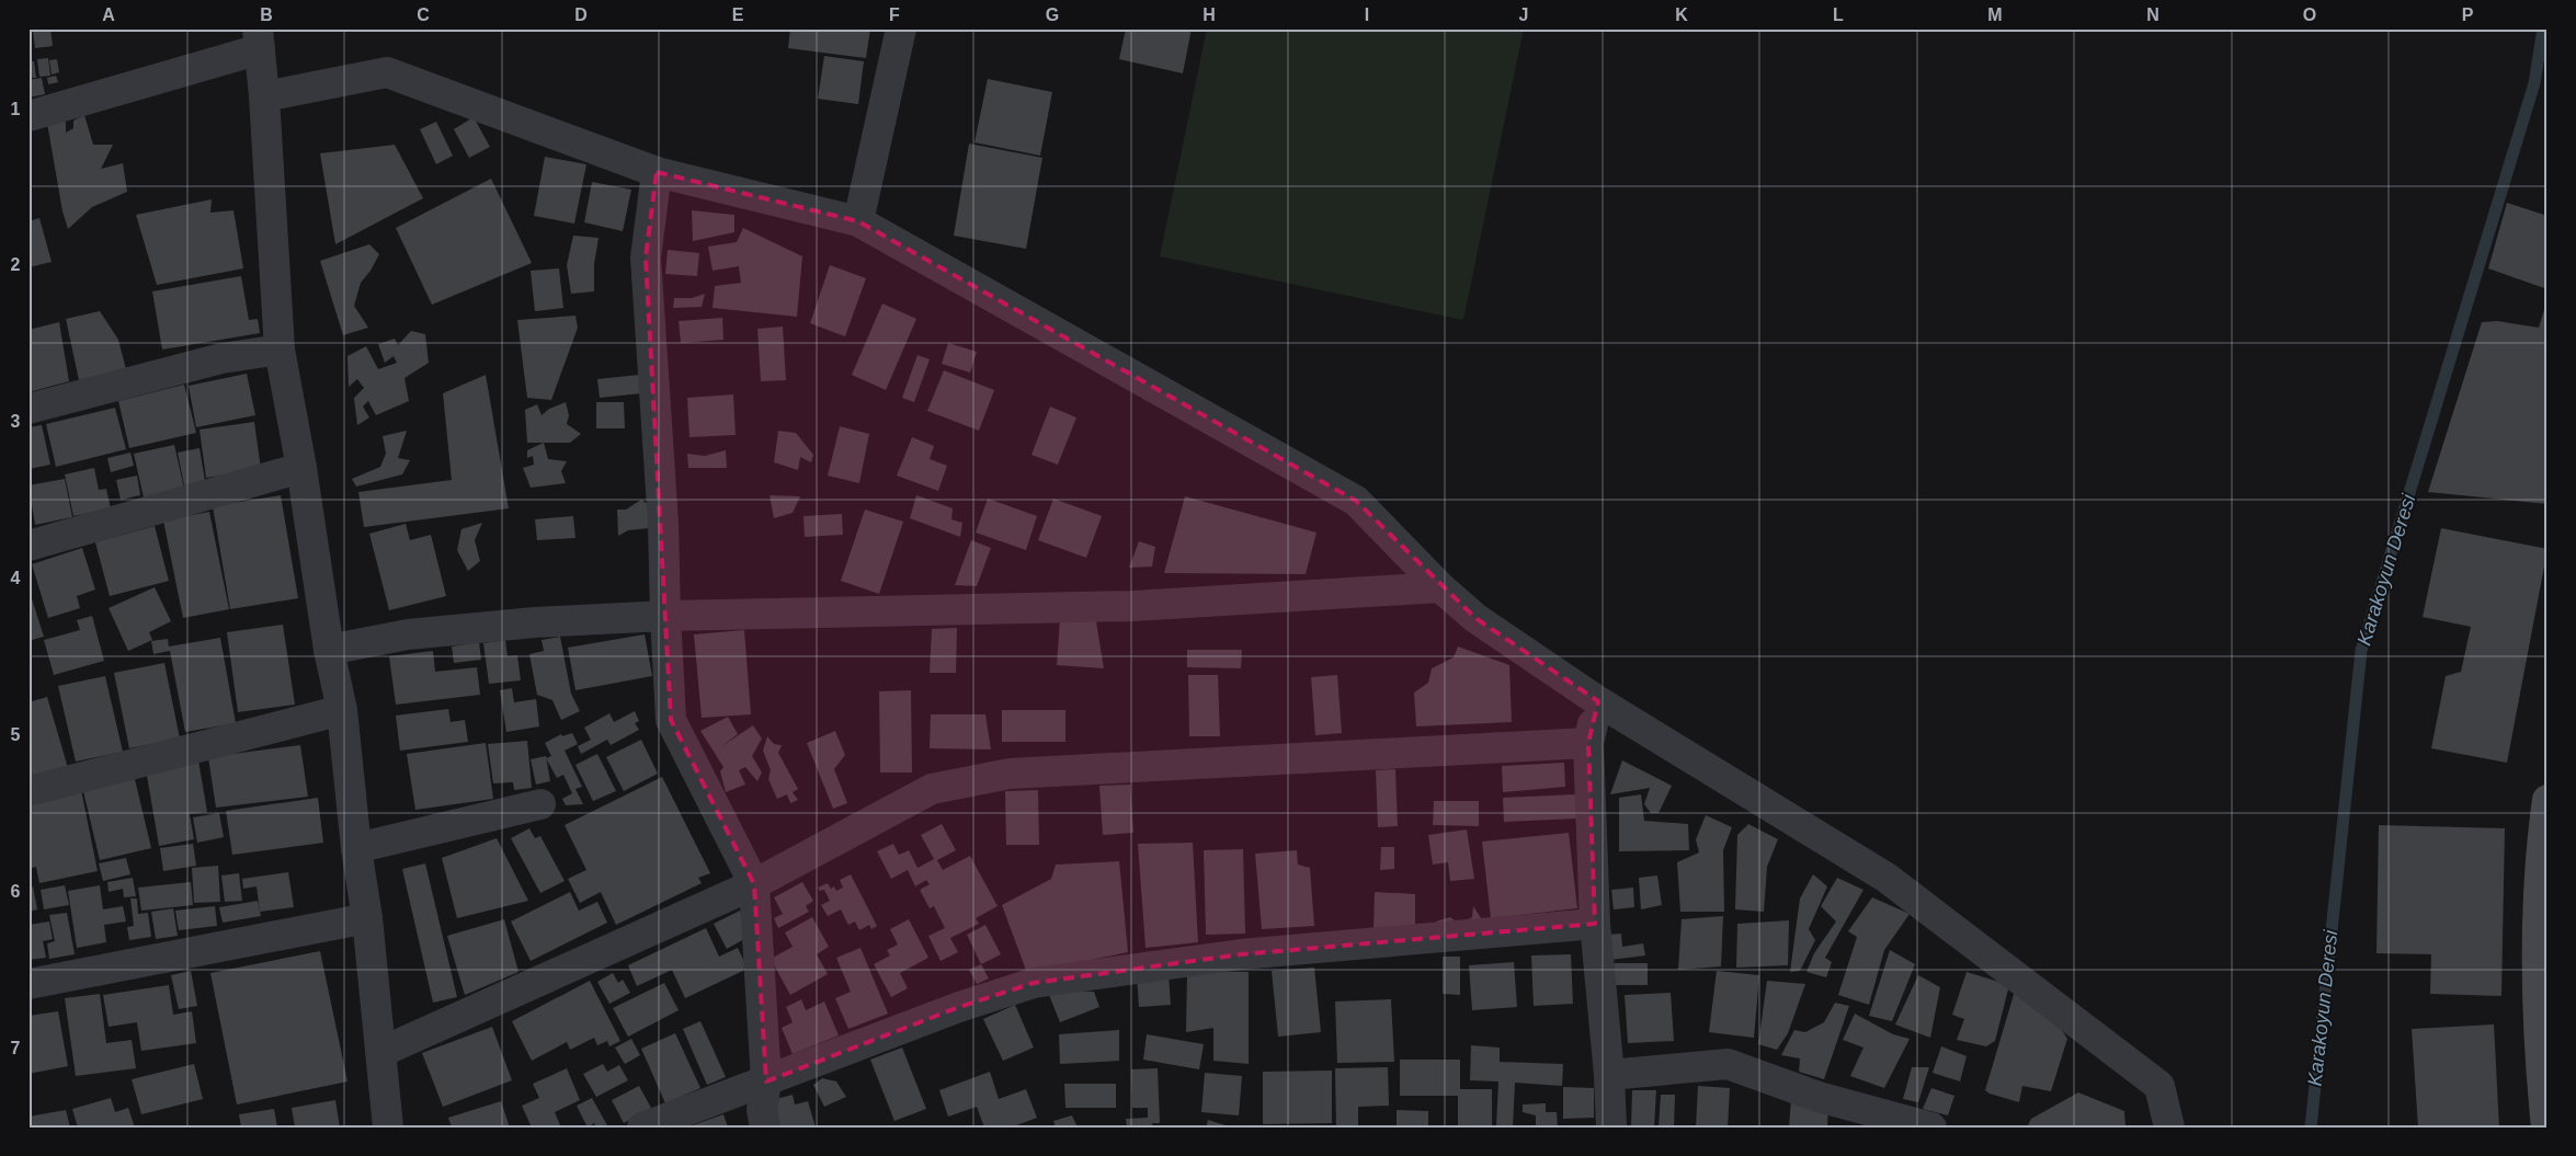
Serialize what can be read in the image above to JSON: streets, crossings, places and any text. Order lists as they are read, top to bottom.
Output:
{
  "water": ["Karakoyun Deresi"],
  "grid": {
    "columns": [
      "A",
      "B",
      "C",
      "D",
      "E",
      "F",
      "G",
      "H",
      "I",
      "J",
      "K",
      "L",
      "M",
      "N",
      "O",
      "P"
    ],
    "rows": [
      "1",
      "2",
      "3",
      "4",
      "5",
      "6",
      "7"
    ]
  }
}
